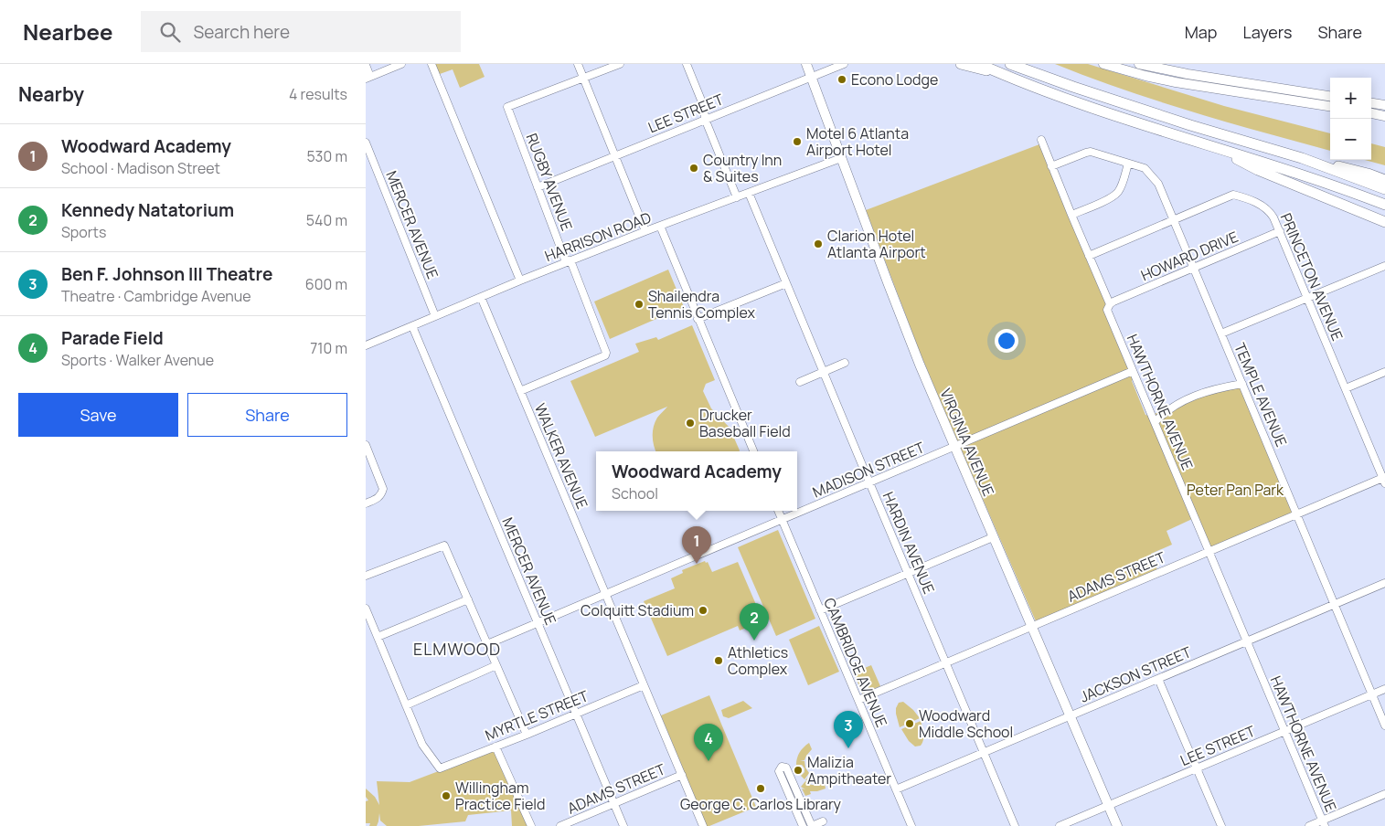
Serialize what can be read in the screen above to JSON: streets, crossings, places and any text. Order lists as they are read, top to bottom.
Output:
{
  "streets": {
    "main road": ["VIRGINIA AVENUE"],
    "street": [
      "LEE STREET",
      "RUGBY AVENUE",
      "MERCER AVENUE",
      "HARRISON ROAD",
      "HOWARD DRIVE",
      "PRINCETON AVENUE",
      "TEMPLE AVENUE",
      "HAWTHORNE AVENUE",
      "WALKER AVENUE",
      "MADISON STREET",
      "HARDIN AVENUE",
      "ADAMS STREET",
      "CAMBRIDGE AVENUE",
      "JACKSON STREET",
      "MYRTLE STREET"
    ]
  },
  "crossings": [
    ["LEE STREET", "RUGBY AVENUE"],
    ["LEE STREET", "TEMPLE AVENUE"],
    ["LEE STREET", "HAWTHORNE AVENUE"],
    ["LEE STREET", "VIRGINIA AVENUE"],
    ["RUGBY AVENUE", "HARRISON ROAD"],
    ["RUGBY AVENUE", "WALKER AVENUE"],
    ["MERCER AVENUE", "HARRISON ROAD"],
    ["MERCER AVENUE", "MADISON STREET"],
    ["MERCER AVENUE", "ADAMS STREET"],
    ["MERCER AVENUE", "MYRTLE STREET"],
    ["HARRISON ROAD", "VIRGINIA AVENUE"],
    ["HARRISON ROAD", "WALKER AVENUE"],
    ["HARRISON ROAD", "HARDIN AVENUE"],
    ["HOWARD DRIVE", "PRINCETON AVENUE"],
    ["HOWARD DRIVE", "TEMPLE AVENUE"],
    ["HOWARD DRIVE", "HAWTHORNE AVENUE"],
    ["PRINCETON AVENUE", "TEMPLE AVENUE"],
    ["PRINCETON AVENUE", "HAWTHORNE AVENUE"],
    ["PRINCETON AVENUE", "ADAMS STREET"],
    ["TEMPLE AVENUE", "HAWTHORNE AVENUE"],
    ["TEMPLE AVENUE", "ADAMS STREET"],
    ["TEMPLE AVENUE", "JACKSON STREET"],
    ["HAWTHORNE AVENUE", "MADISON STREET"],
    ["HAWTHORNE AVENUE", "ADAMS STREET"],
    ["HAWTHORNE AVENUE", "JACKSON STREET"],
    ["VIRGINIA AVENUE", "MADISON STREET"],
    ["VIRGINIA AVENUE", "ADAMS STREET"],
    ["VIRGINIA AVENUE", "JACKSON STREET"],
    ["WALKER AVENUE", "MADISON STREET"],
    ["WALKER AVENUE", "ADAMS STREET"],
    ["WALKER AVENUE", "MYRTLE STREET"],
    ["MADISON STREET", "HARDIN AVENUE"],
    ["MADISON STREET", "CAMBRIDGE AVENUE"],
    ["HARDIN AVENUE", "ADAMS STREET"],
    ["HARDIN AVENUE", "JACKSON STREET"],
    ["ADAMS STREET", "CAMBRIDGE AVENUE"],
    ["CAMBRIDGE AVENUE", "JACKSON STREET"]
  ],
  "districts": ["ELMWOOD"],
  "parks": ["Peter Pan Park"],
  "places": [
    "Econo Lodge",
    "Motel 6 Atlanta Airport Hotel",
    "Country Inn & Suites",
    "Clarion Hotel Atlanta Airport",
    "Shailendra Tennis Complex",
    "Drucker Baseball Field",
    "Colquitt Stadium",
    "Athletics Complex",
    "Woodward Middle School",
    "Malizia Ampitheater",
    "George C. Carlos Library",
    "Willingham Practice Field"
  ],
  "page": {
    "header": "Nearbee",
    "search": "Search here",
    "nav": ["Map", "Layers", "Share"],
    "heading": ["Nearby", "4 results"],
    "map_buttons": ["+", "−"],
    "list": [
      {
        "mark": "1",
        "name": "Woodward Academy",
        "note": "School · Madison Street",
        "value": "530 m"
      },
      {
        "mark": "2",
        "name": "Kennedy Natatorium",
        "note": "Sports",
        "value": "540 m"
      },
      {
        "mark": "3",
        "name": "Ben F. Johnson III Theatre",
        "note": "Theatre · Cambridge Avenue",
        "value": "600 m"
      },
      {
        "mark": "4",
        "name": "Parade Field",
        "note": "Sports · Walker Avenue",
        "value": "710 m"
      }
    ],
    "buttons": ["Save", "Share"],
    "popup": ["Woodward Academy", "School"],
    "pins": [
      "1",
      "2",
      "3",
      "4"
    ]
  }
}
